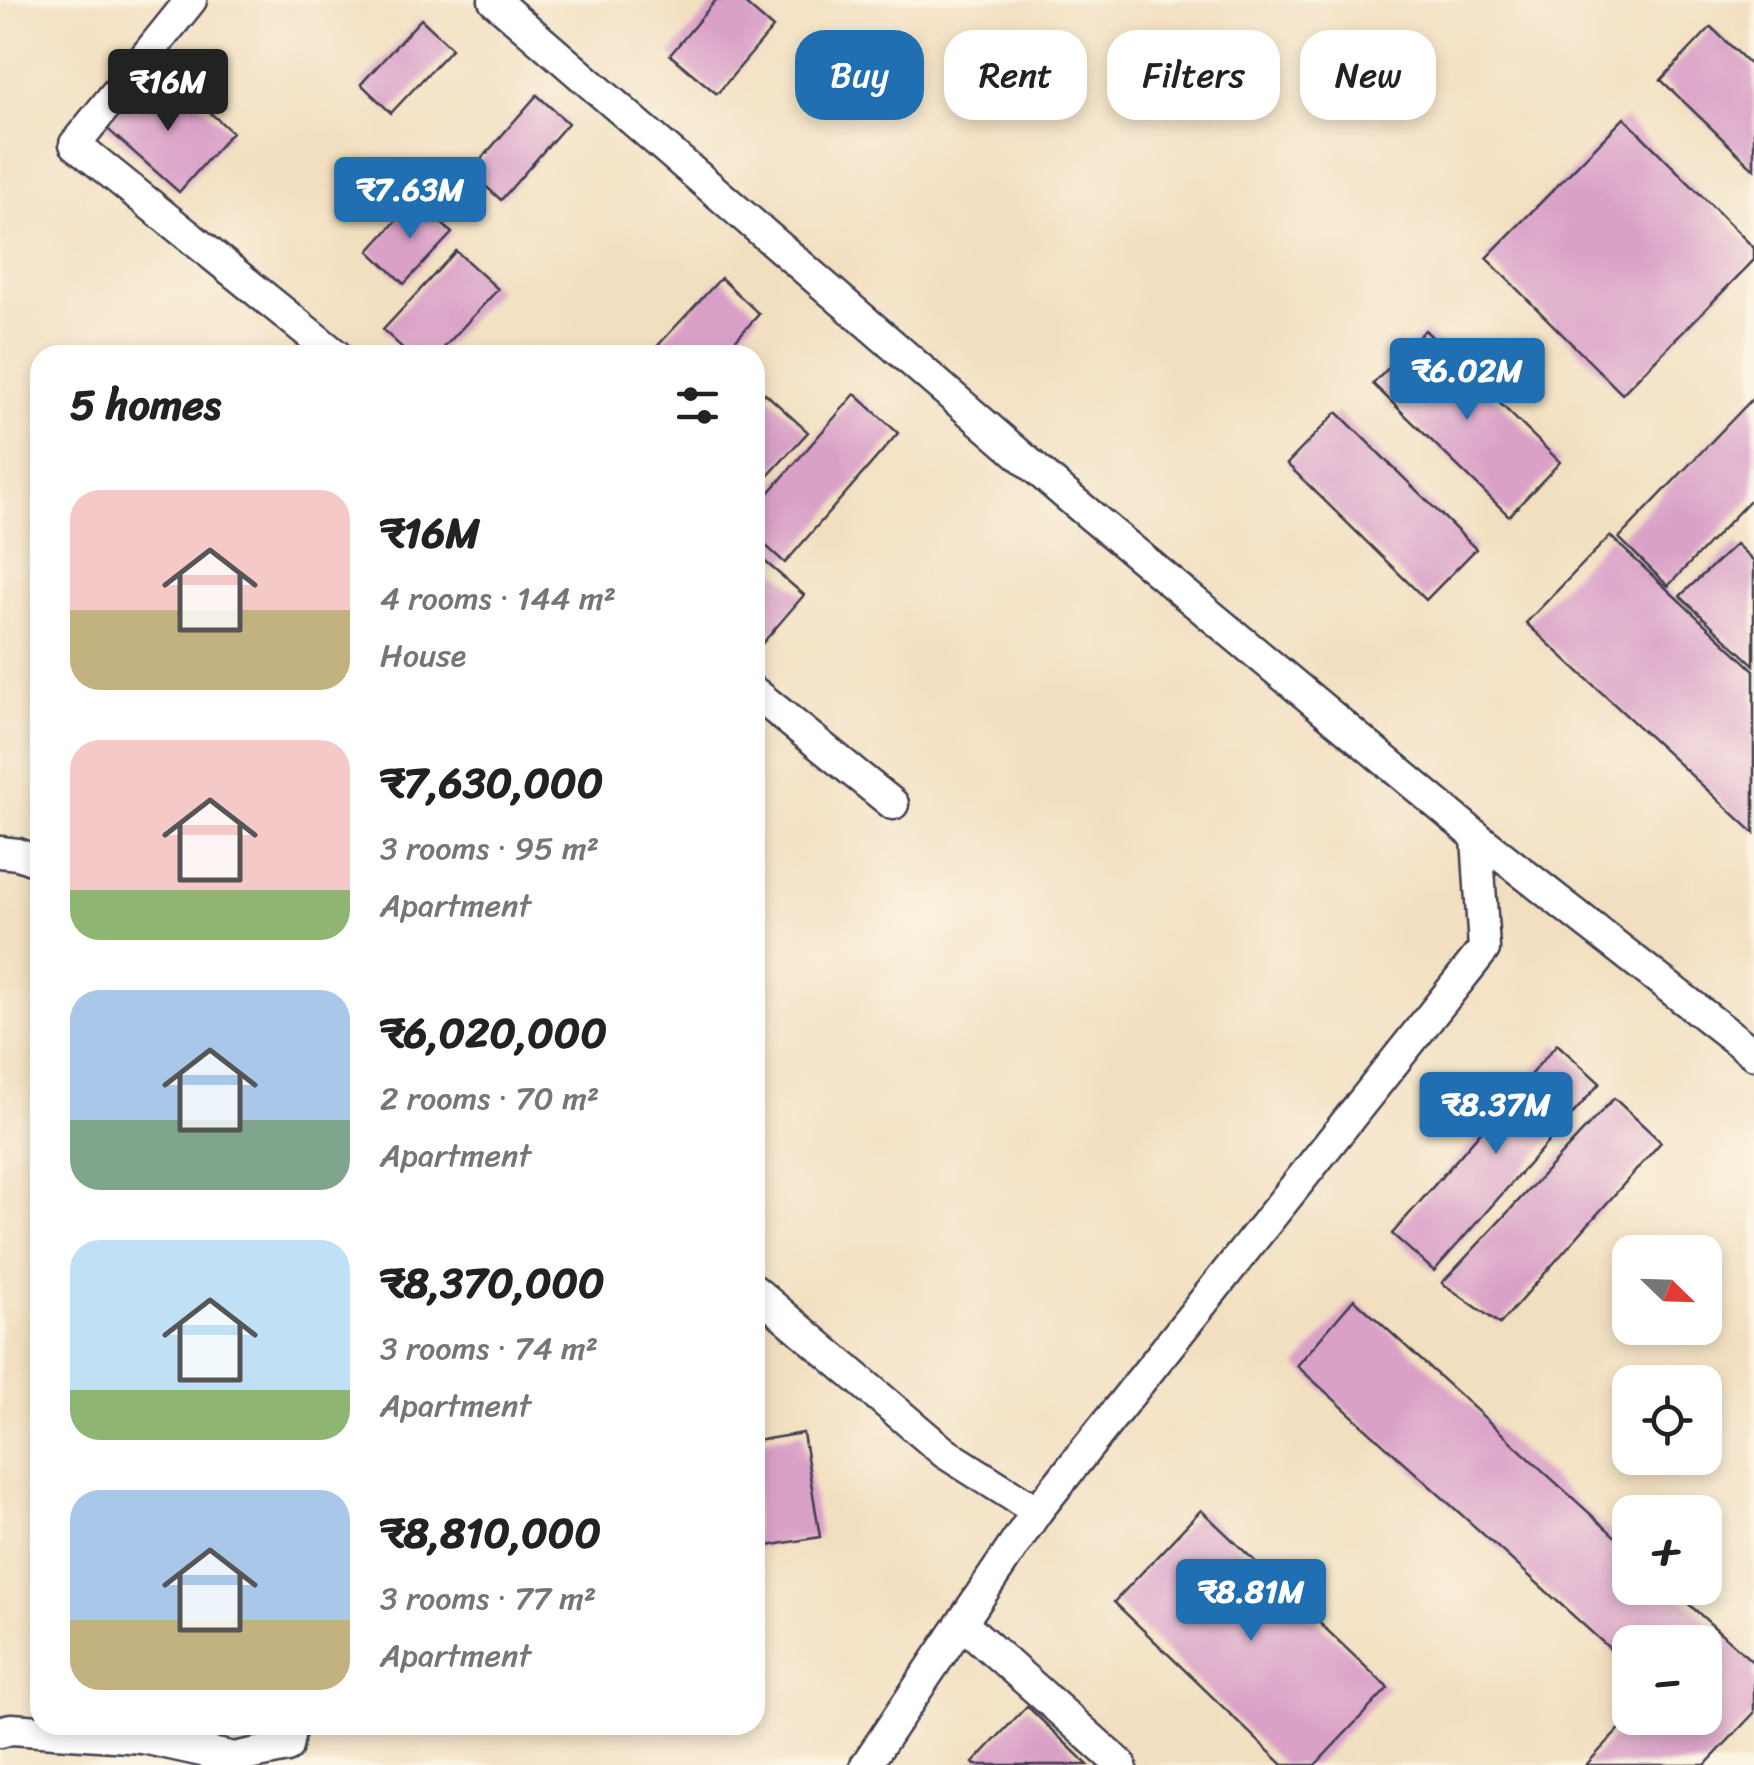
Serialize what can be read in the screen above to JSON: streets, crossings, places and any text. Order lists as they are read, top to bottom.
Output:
{
  "north": "bottom right",
  "page": {
    "chip": [
      "Buy",
      "Rent",
      "Filters",
      "New"
    ],
    "price": [
      "₹16M",
      "₹7.63M",
      "₹6.02M",
      "₹8.37M",
      "₹8.81M"
    ],
    "heading": "5 homes",
    "list": [
      {
        "name": "₹16M",
        "note": "4 rooms · 144 m² · House"
      },
      {
        "name": "₹7,630,000",
        "note": "3 rooms · 95 m² · Apartment"
      },
      {
        "name": "₹6,020,000",
        "note": "2 rooms · 70 m² · Apartment"
      },
      {
        "name": "₹8,370,000",
        "note": "3 rooms · 74 m² · Apartment"
      },
      {
        "name": "₹8,810,000",
        "note": "3 rooms · 77 m² · Apartment"
      }
    ],
    "map_buttons": ["+", "−"]
  }
}
